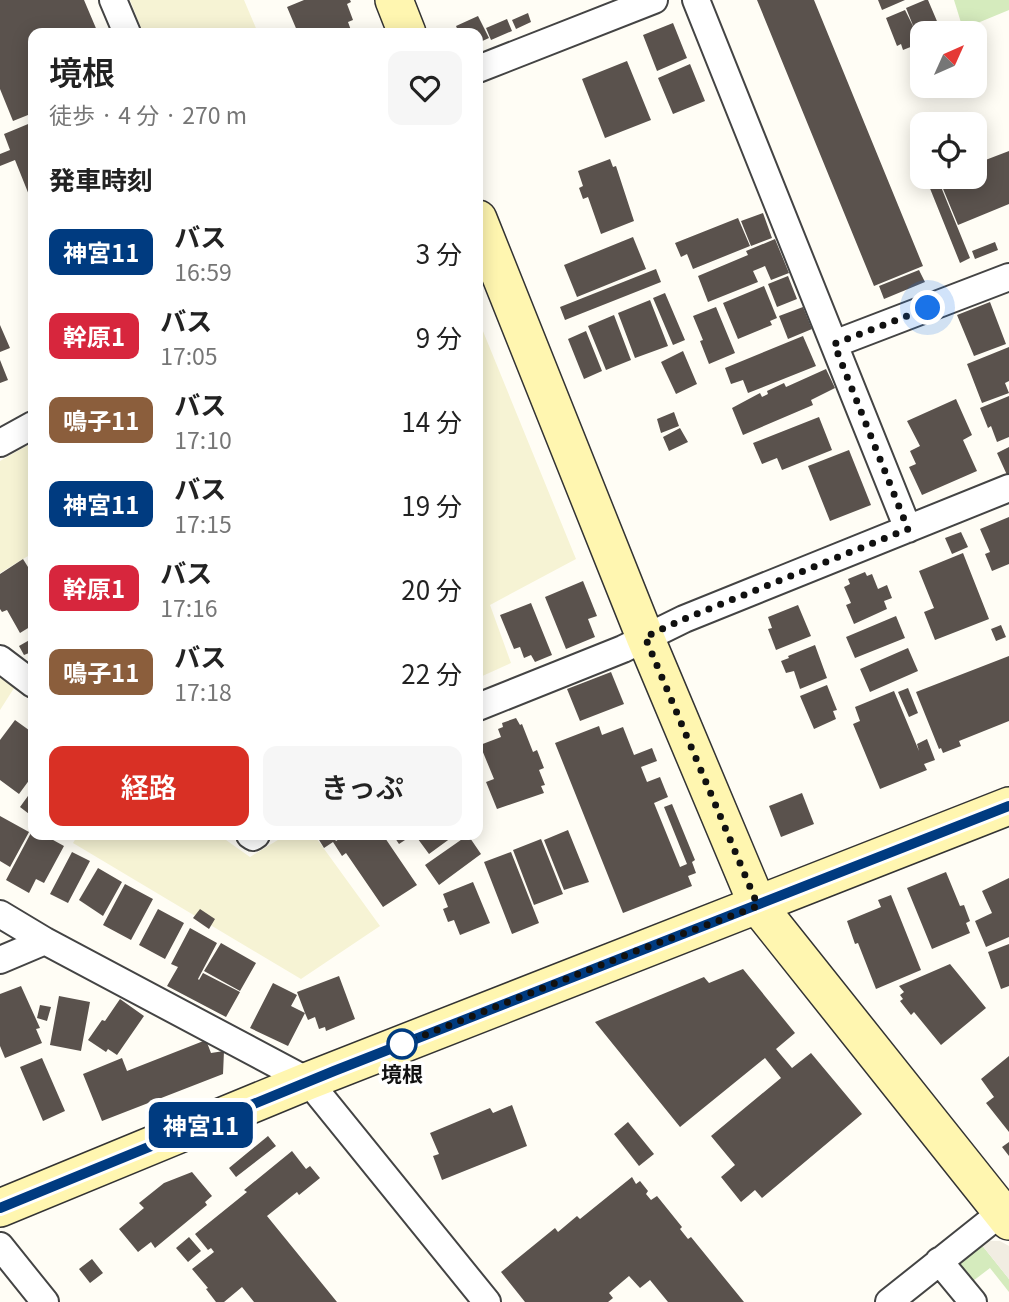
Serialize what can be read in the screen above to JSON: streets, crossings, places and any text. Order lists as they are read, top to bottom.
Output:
{
  "places": ["境根"],
  "lines": ["bus line 神宮11"],
  "north": "top right",
  "page": {
    "on_map": "神宮11",
    "heading": [
      ["境根", "徒歩 · 4 分 · 270 m"],
      "発車時刻"
    ],
    "list": [
      {
        "mark": "神宮11",
        "name": "バス",
        "note": "16:59",
        "value": "3 分"
      },
      {
        "mark": "幹原1",
        "name": "バス",
        "note": "17:05",
        "value": "9 分"
      },
      {
        "mark": "鳴子11",
        "name": "バス",
        "note": "17:10",
        "value": "14 分"
      },
      {
        "mark": "神宮11",
        "name": "バス",
        "note": "17:15",
        "value": "19 分"
      },
      {
        "mark": "幹原1",
        "name": "バス",
        "note": "17:16",
        "value": "20 分"
      },
      {
        "mark": "鳴子11",
        "name": "バス",
        "note": "17:18",
        "value": "22 分"
      }
    ],
    "buttons": ["経路", "きっぷ"]
  }
}
